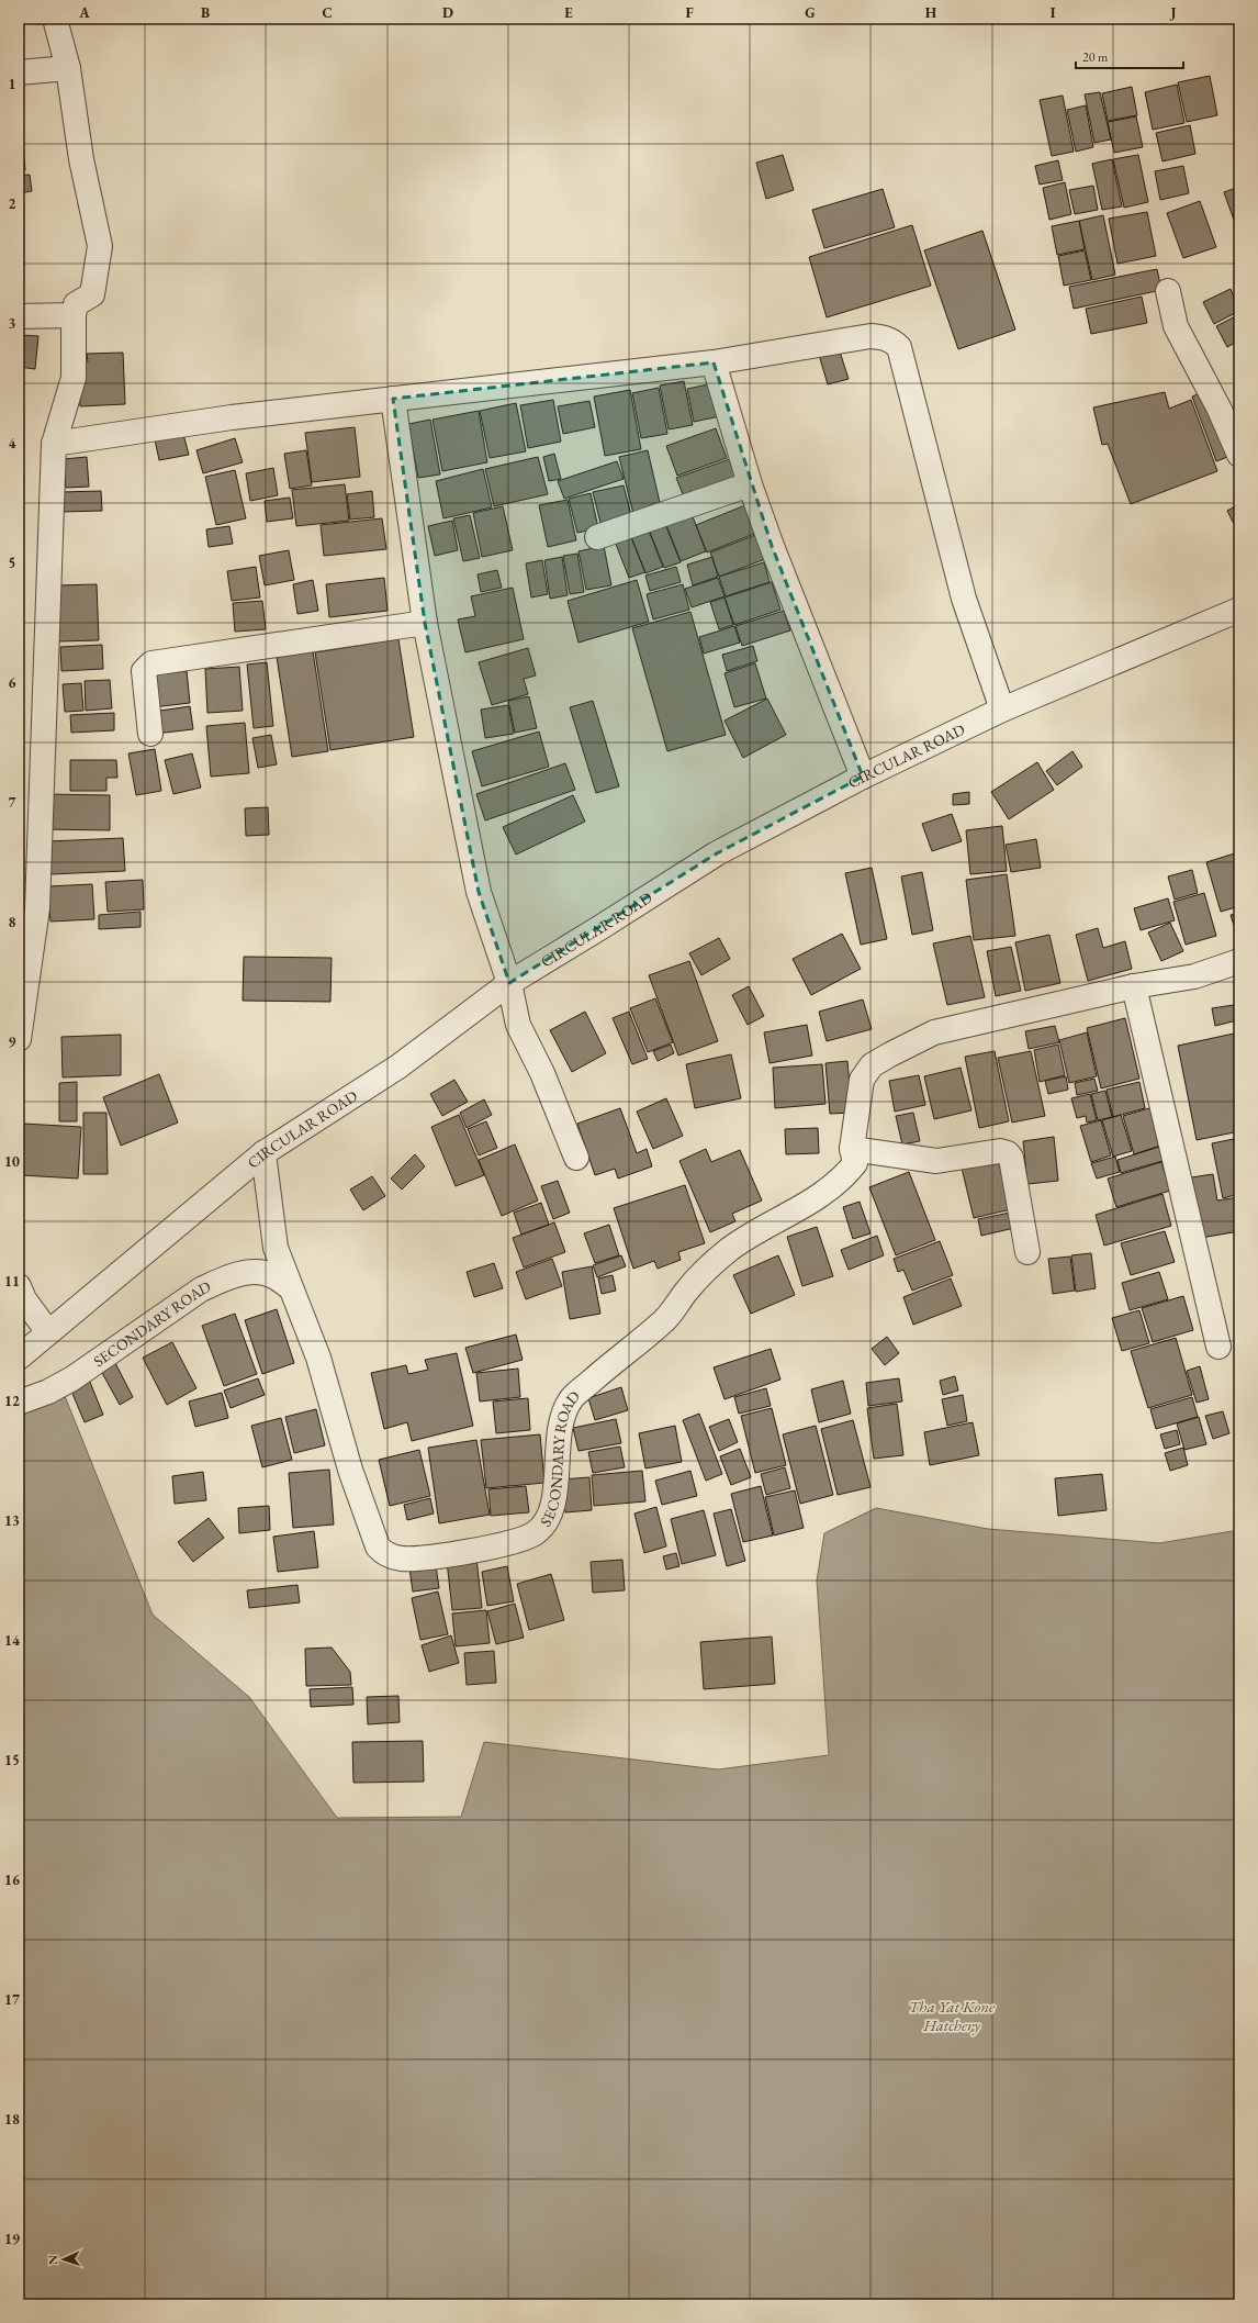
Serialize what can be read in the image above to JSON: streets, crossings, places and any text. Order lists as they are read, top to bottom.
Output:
{
  "streets": {
    "street": ["CIRCULAR ROAD", "SECONDARY ROAD"]
  },
  "crossings": [
    ["CIRCULAR ROAD", "SECONDARY ROAD"]
  ],
  "water": ["Tha Yat Kone Hatchery"],
  "scale_bar": "20 m",
  "north": "left",
  "grid": {
    "columns": [
      "A",
      "B",
      "C",
      "D",
      "E",
      "F",
      "G",
      "H",
      "I",
      "J"
    ],
    "rows": [
      "1",
      "2",
      "3",
      "4",
      "5",
      "6",
      "7",
      "8",
      "9",
      "10",
      "11",
      "12",
      "13",
      "14",
      "15",
      "16",
      "17",
      "18",
      "19"
    ]
  }
}
